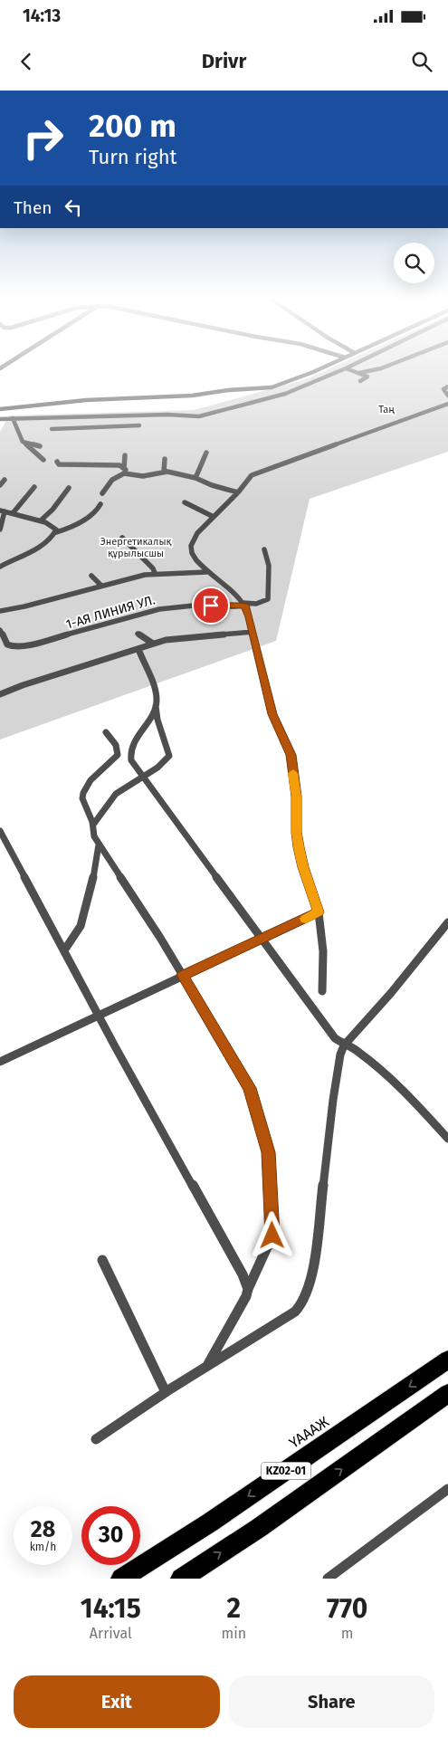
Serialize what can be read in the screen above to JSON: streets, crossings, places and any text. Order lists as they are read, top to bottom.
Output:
{
  "streets": {
    "highway": ["ҮАААЖ", "KZ02-01"],
    "street": ["1-АЯ ЛИНИЯ УЛ."]
  },
  "parks": ["Таң", "Энергетикалық құрылысшы"],
  "page": {
    "status": "14:13",
    "header": "Drivr",
    "turn": ["200 m", "Turn right"],
    "then": "Then",
    "speed": "28 km/h",
    "limit": "30",
    "eta": [
      "14:15",
      "Arrival",
      "2",
      "min",
      "770",
      "m"
    ],
    "buttons": ["Exit", "Share"]
  }
}
